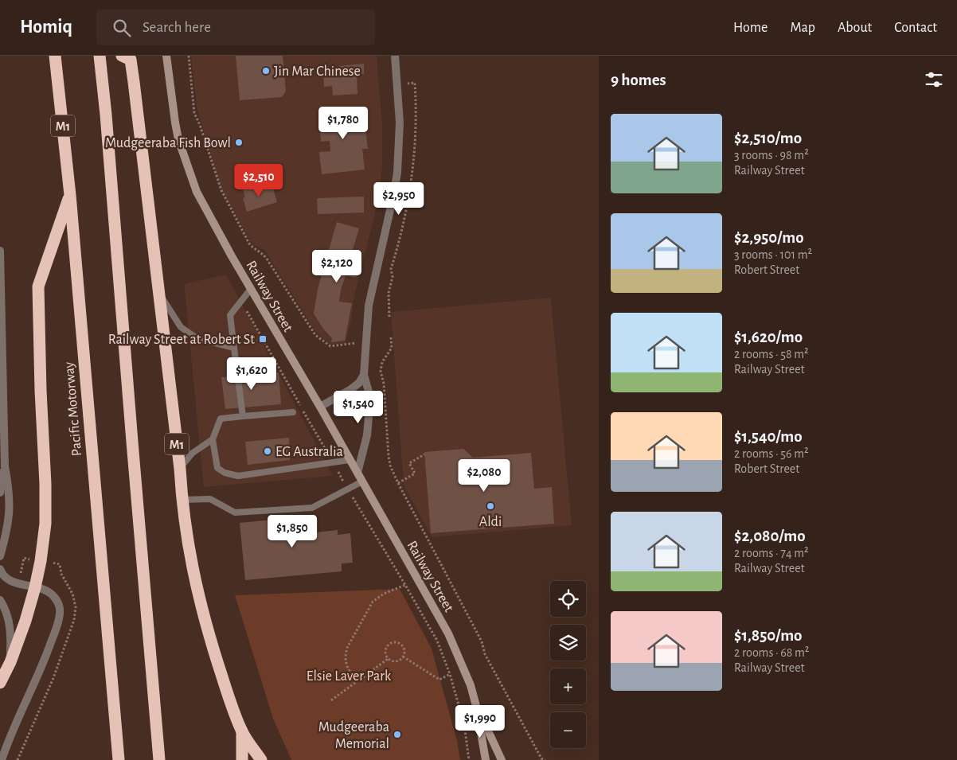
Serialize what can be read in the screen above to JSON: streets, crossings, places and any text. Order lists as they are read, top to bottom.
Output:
{
  "streets": {
    "highway": ["M1", "Pacific Motorway"],
    "main road": ["Railway Street"]
  },
  "crossings": [
    ["M1", "Pacific Motorway"]
  ],
  "parks": ["Elsie Laver Park"],
  "places": {
    "other": [
      "Jin Mar Chinese",
      "Mudgeeraba Fish Bowl",
      "EG Australia",
      "Aldi",
      "Mudgeeraba Memorial"
    ],
    "transit": ["Railway Street at Robert St"]
  },
  "page": {
    "header": "Homiq",
    "search": "Search here",
    "nav": [
      "Home",
      "Map",
      "About",
      "Contact"
    ],
    "heading": "9 homes",
    "list": [
      {
        "name": "$2,510/mo",
        "note": "3 rooms · 98 m² · Railway Street"
      },
      {
        "name": "$2,950/mo",
        "note": "3 rooms · 101 m² · Robert Street"
      },
      {
        "name": "$1,620/mo",
        "note": "2 rooms · 58 m² · Railway Street"
      },
      {
        "name": "$1,540/mo",
        "note": "2 rooms · 56 m² · Robert Street"
      },
      {
        "name": "$2,080/mo",
        "note": "2 rooms · 74 m² · Railway Street"
      },
      {
        "name": "$1,850/mo",
        "note": "2 rooms · 68 m² · Railway Street"
      }
    ],
    "price": [
      "$1,780",
      "$2,510",
      "$2,950",
      "$2,120",
      "$1,620",
      "$1,540",
      "$2,080",
      "$1,850",
      "$1,990"
    ],
    "map_buttons": ["+", "−"]
  }
}
